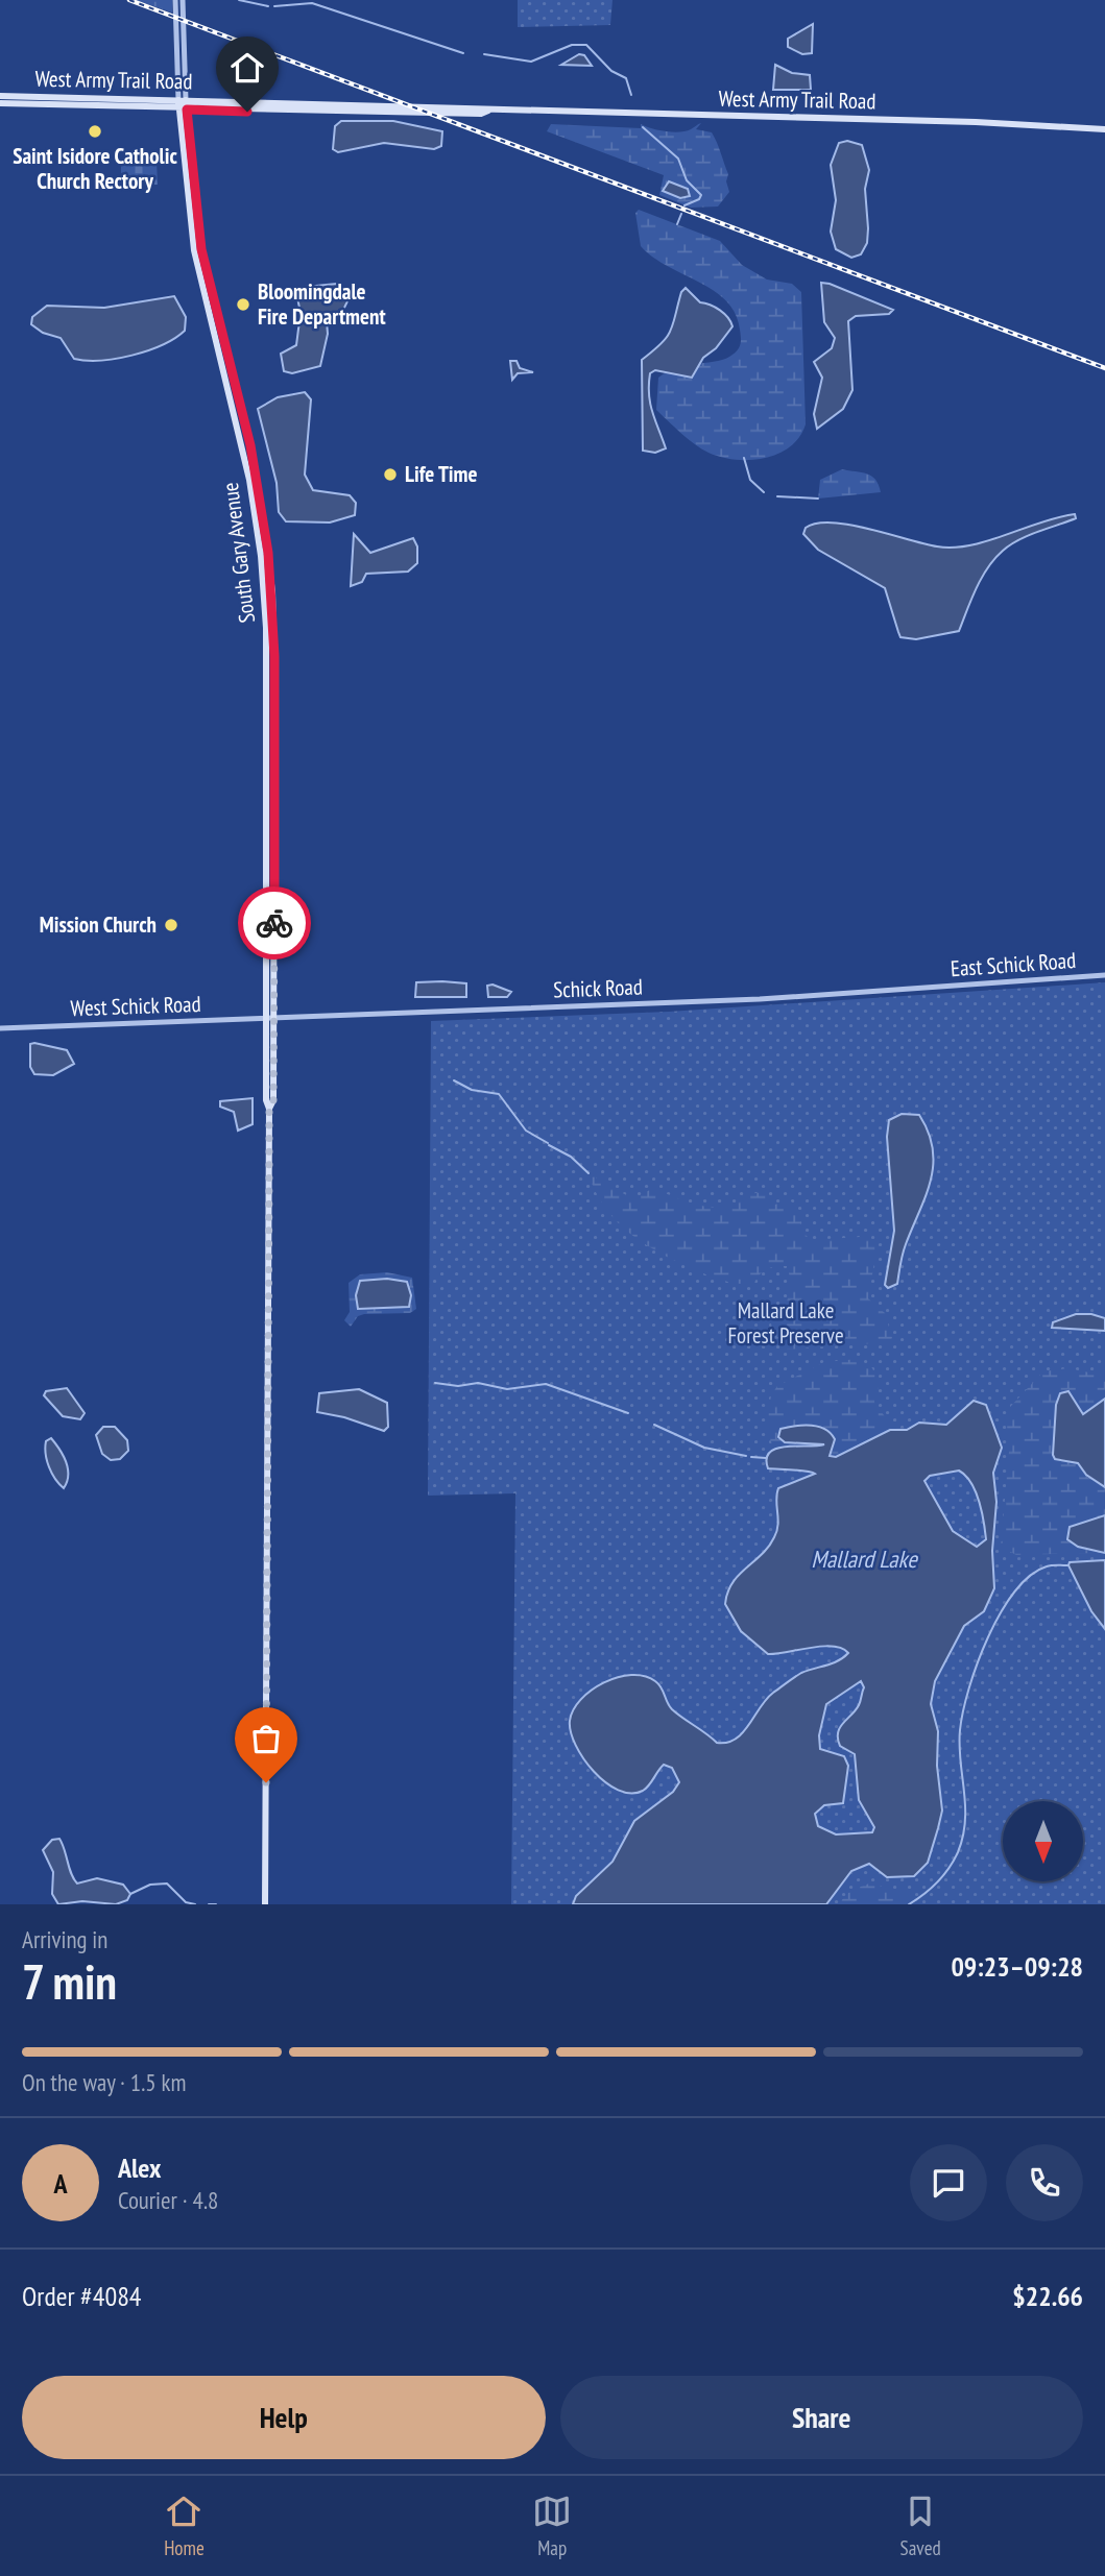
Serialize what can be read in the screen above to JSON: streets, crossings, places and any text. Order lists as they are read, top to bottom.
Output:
{
  "streets": {
    "main road": ["West Army Trail Road", "South Gary Avenue"],
    "street": ["East Schick Road", "Schick Road", "West Schick Road"]
  },
  "crossings": [
    ["West Army Trail Road", "South Gary Avenue"],
    ["South Gary Avenue", "Schick Road"],
    ["South Gary Avenue", "West Schick Road"],
    ["East Schick Road", "Schick Road"],
    ["Schick Road", "West Schick Road"]
  ],
  "water": ["Mallard Lake"],
  "parks": ["Mallard Lake Forest Preserve"],
  "places": [
    "Saint Isidore Catholic Church Rectory",
    "Bloomingdale Fire Department",
    "Life Time",
    "Mission Church"
  ],
  "north": "bottom",
  "page": {
    "heading": ["7 min", "Arriving in", "09:23–09:28"],
    "panel": [
      "Alex",
      "Courier · 4.8",
      "Order #4084",
      "$22.66"
    ],
    "bar": "On the way · 1.5 km",
    "round": "A",
    "buttons": ["Help", "Share"],
    "tabs": ["Home", "Map", "Saved"]
  }
}
